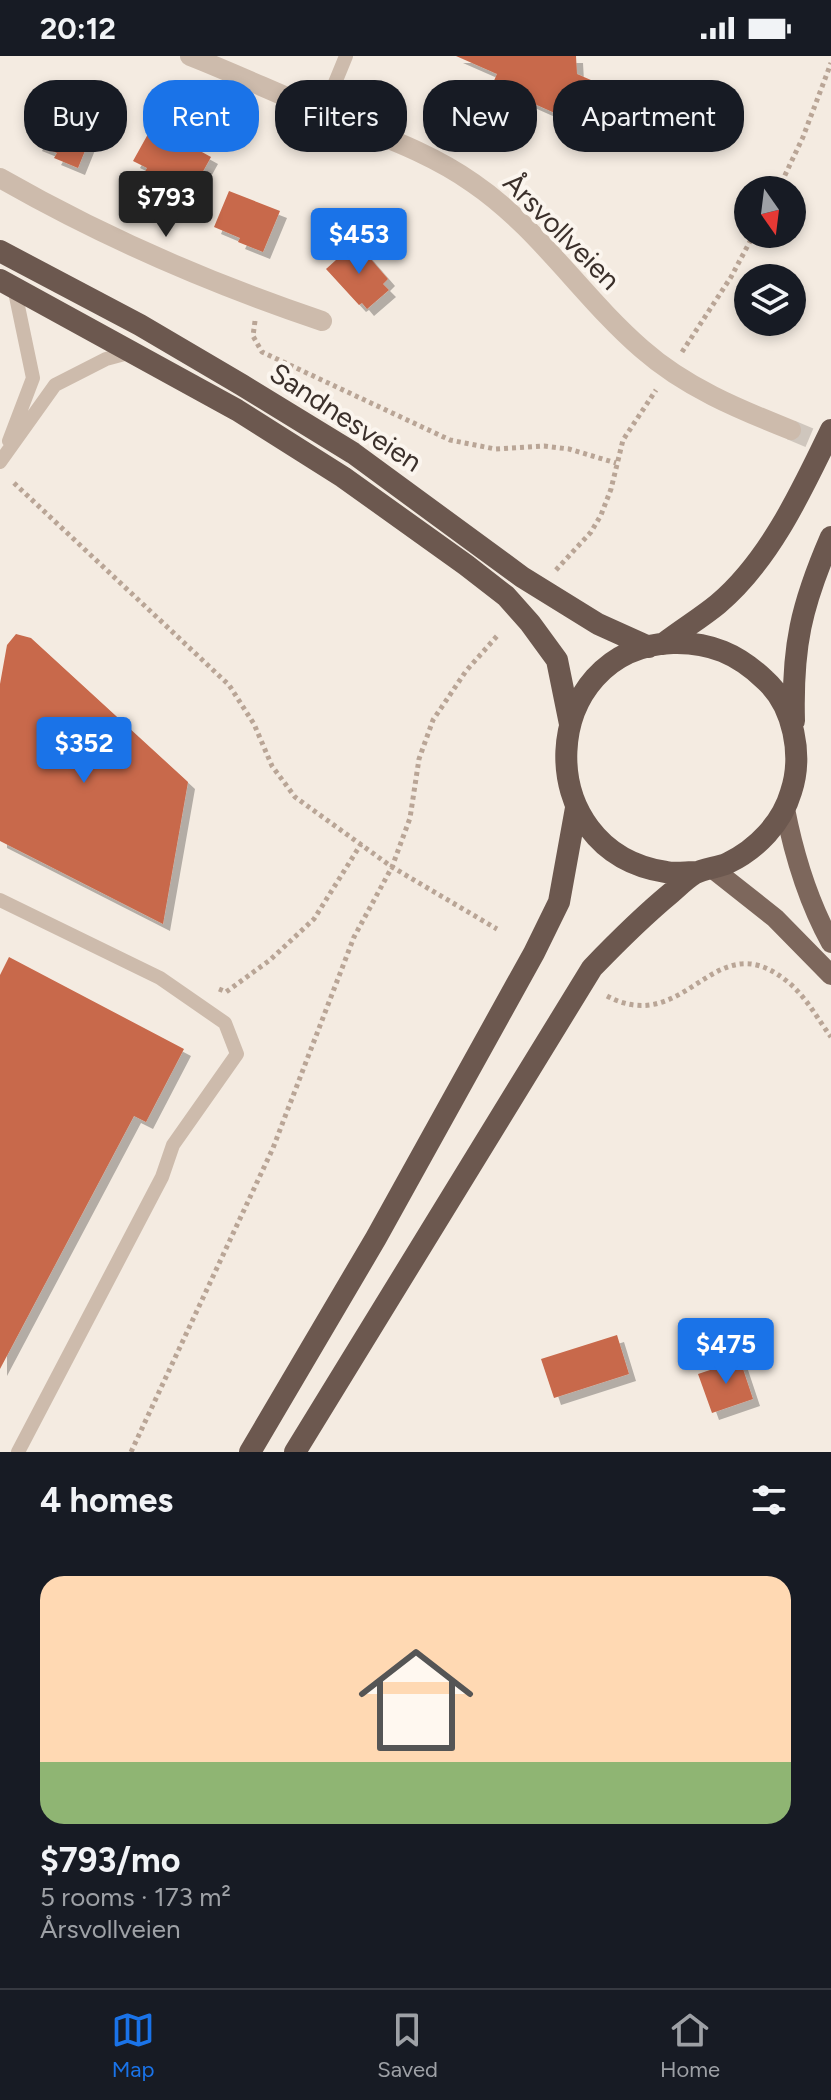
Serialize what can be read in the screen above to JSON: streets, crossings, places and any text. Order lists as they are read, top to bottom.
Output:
{
  "streets": {
    "highway": ["Sandnesveien"],
    "street": ["Årsvollveien"]
  },
  "north": "bottom",
  "page": {
    "status": "20:12",
    "chip": [
      "Buy",
      "Rent",
      "Filters",
      "New",
      "Apartment"
    ],
    "price": [
      "$793",
      "$453",
      "$352",
      "$475"
    ],
    "heading": "4 homes",
    "list": [
      {
        "name": "$793/mo",
        "note": "5 rooms · 173 m² · Årsvollveien"
      }
    ],
    "tabs": ["Map", "Saved", "Home"]
  }
}
